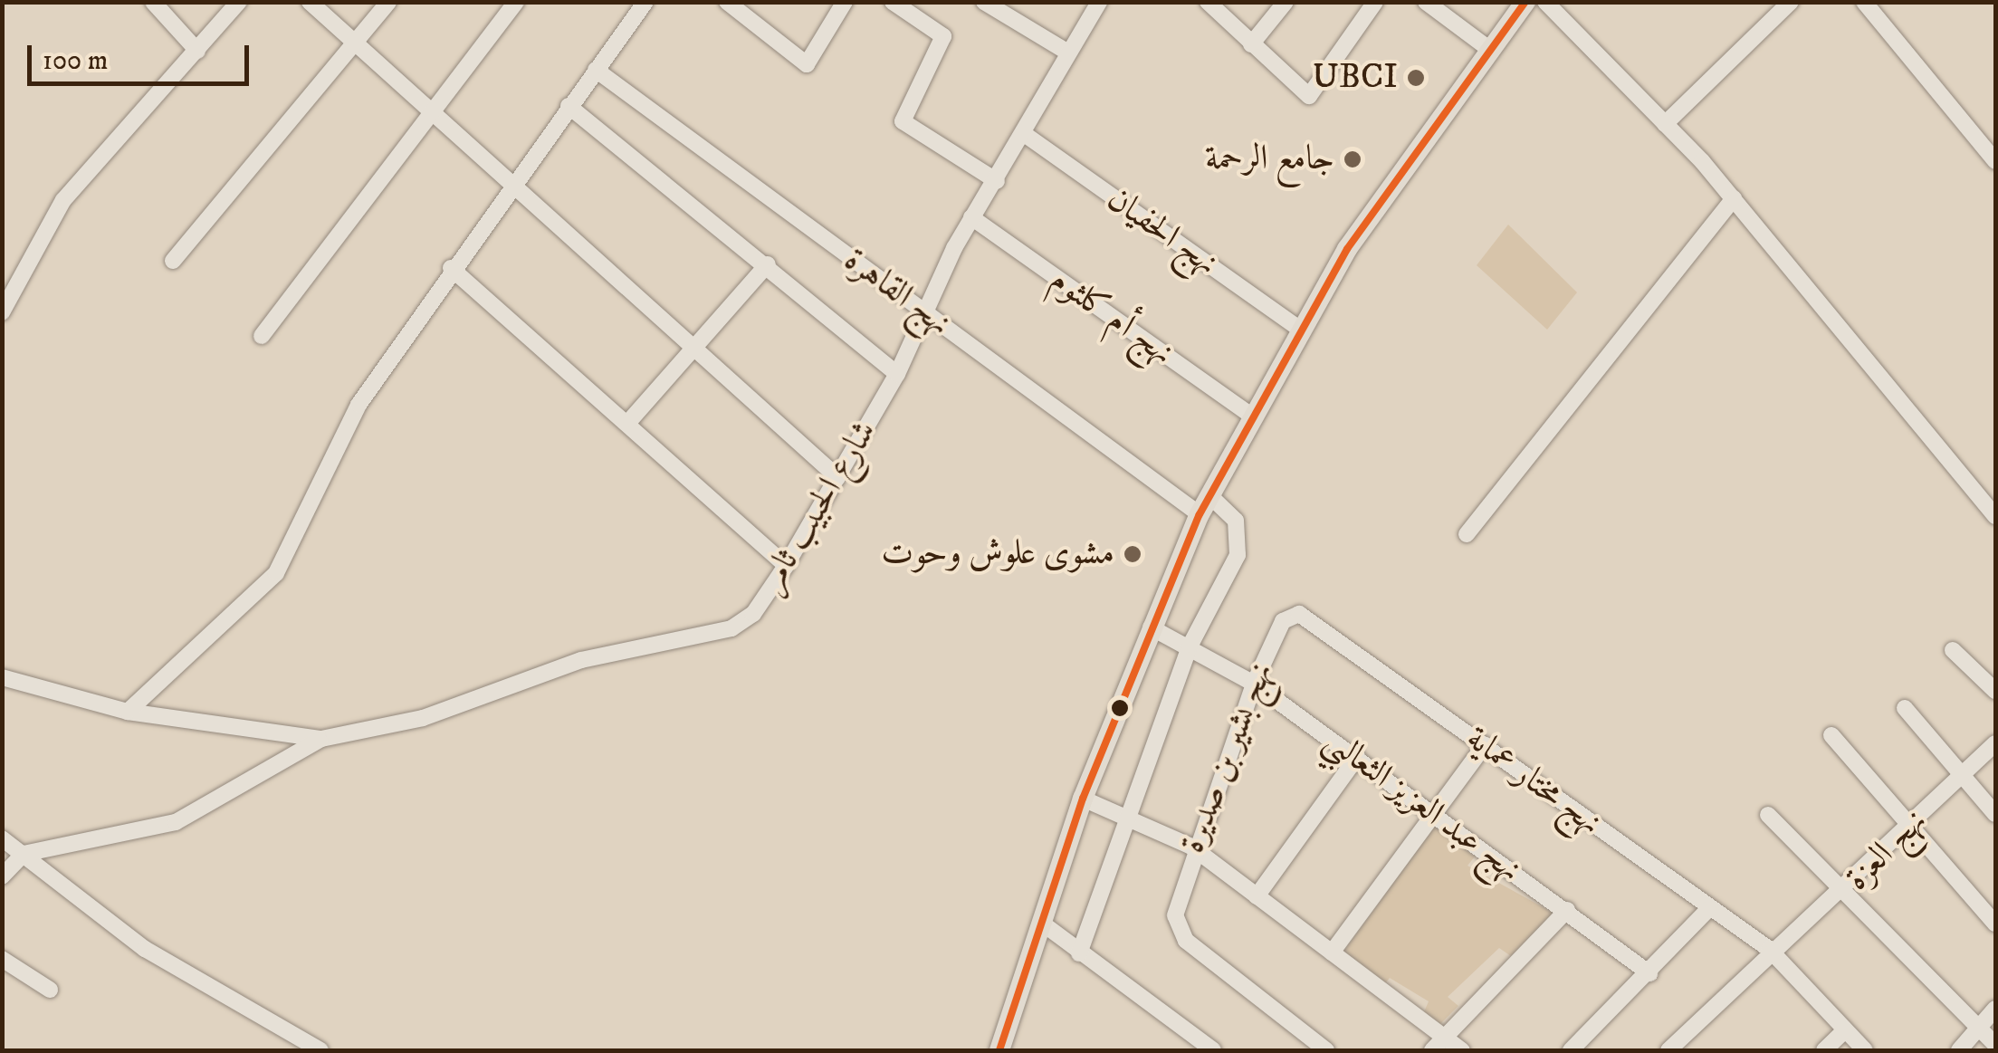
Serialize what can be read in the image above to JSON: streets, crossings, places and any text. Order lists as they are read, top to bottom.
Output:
{
  "streets": {
    "street": [
      "نهج الحفيان",
      "نهج القاهرة",
      "نهج أم كلثوم",
      "شارع الحبيب ثامر",
      "نهج بشير بن صديرة",
      "نهج مختار عماية",
      "نهج عبد العزيز الثعالبي",
      "نهج العزة"
    ]
  },
  "crossings": [
    ["نهج الحفيان", "شارع الحبيب ثامر"],
    ["نهج القاهرة", "شارع الحبيب ثامر"],
    ["نهج القاهرة", "نهج عبد العزيز الثعالبي"],
    ["نهج أم كلثوم", "شارع الحبيب ثامر"],
    ["نهج بشير بن صديرة", "نهج مختار عماية"],
    ["نهج بشير بن صديرة", "نهج عبد العزيز الثعالبي"],
    ["نهج مختار عماية", "نهج العزة"]
  ],
  "places": ["UBCI", "جامع الرحمة", "مشوى علوش وحوت"],
  "scale_bar": "100 m"
}
